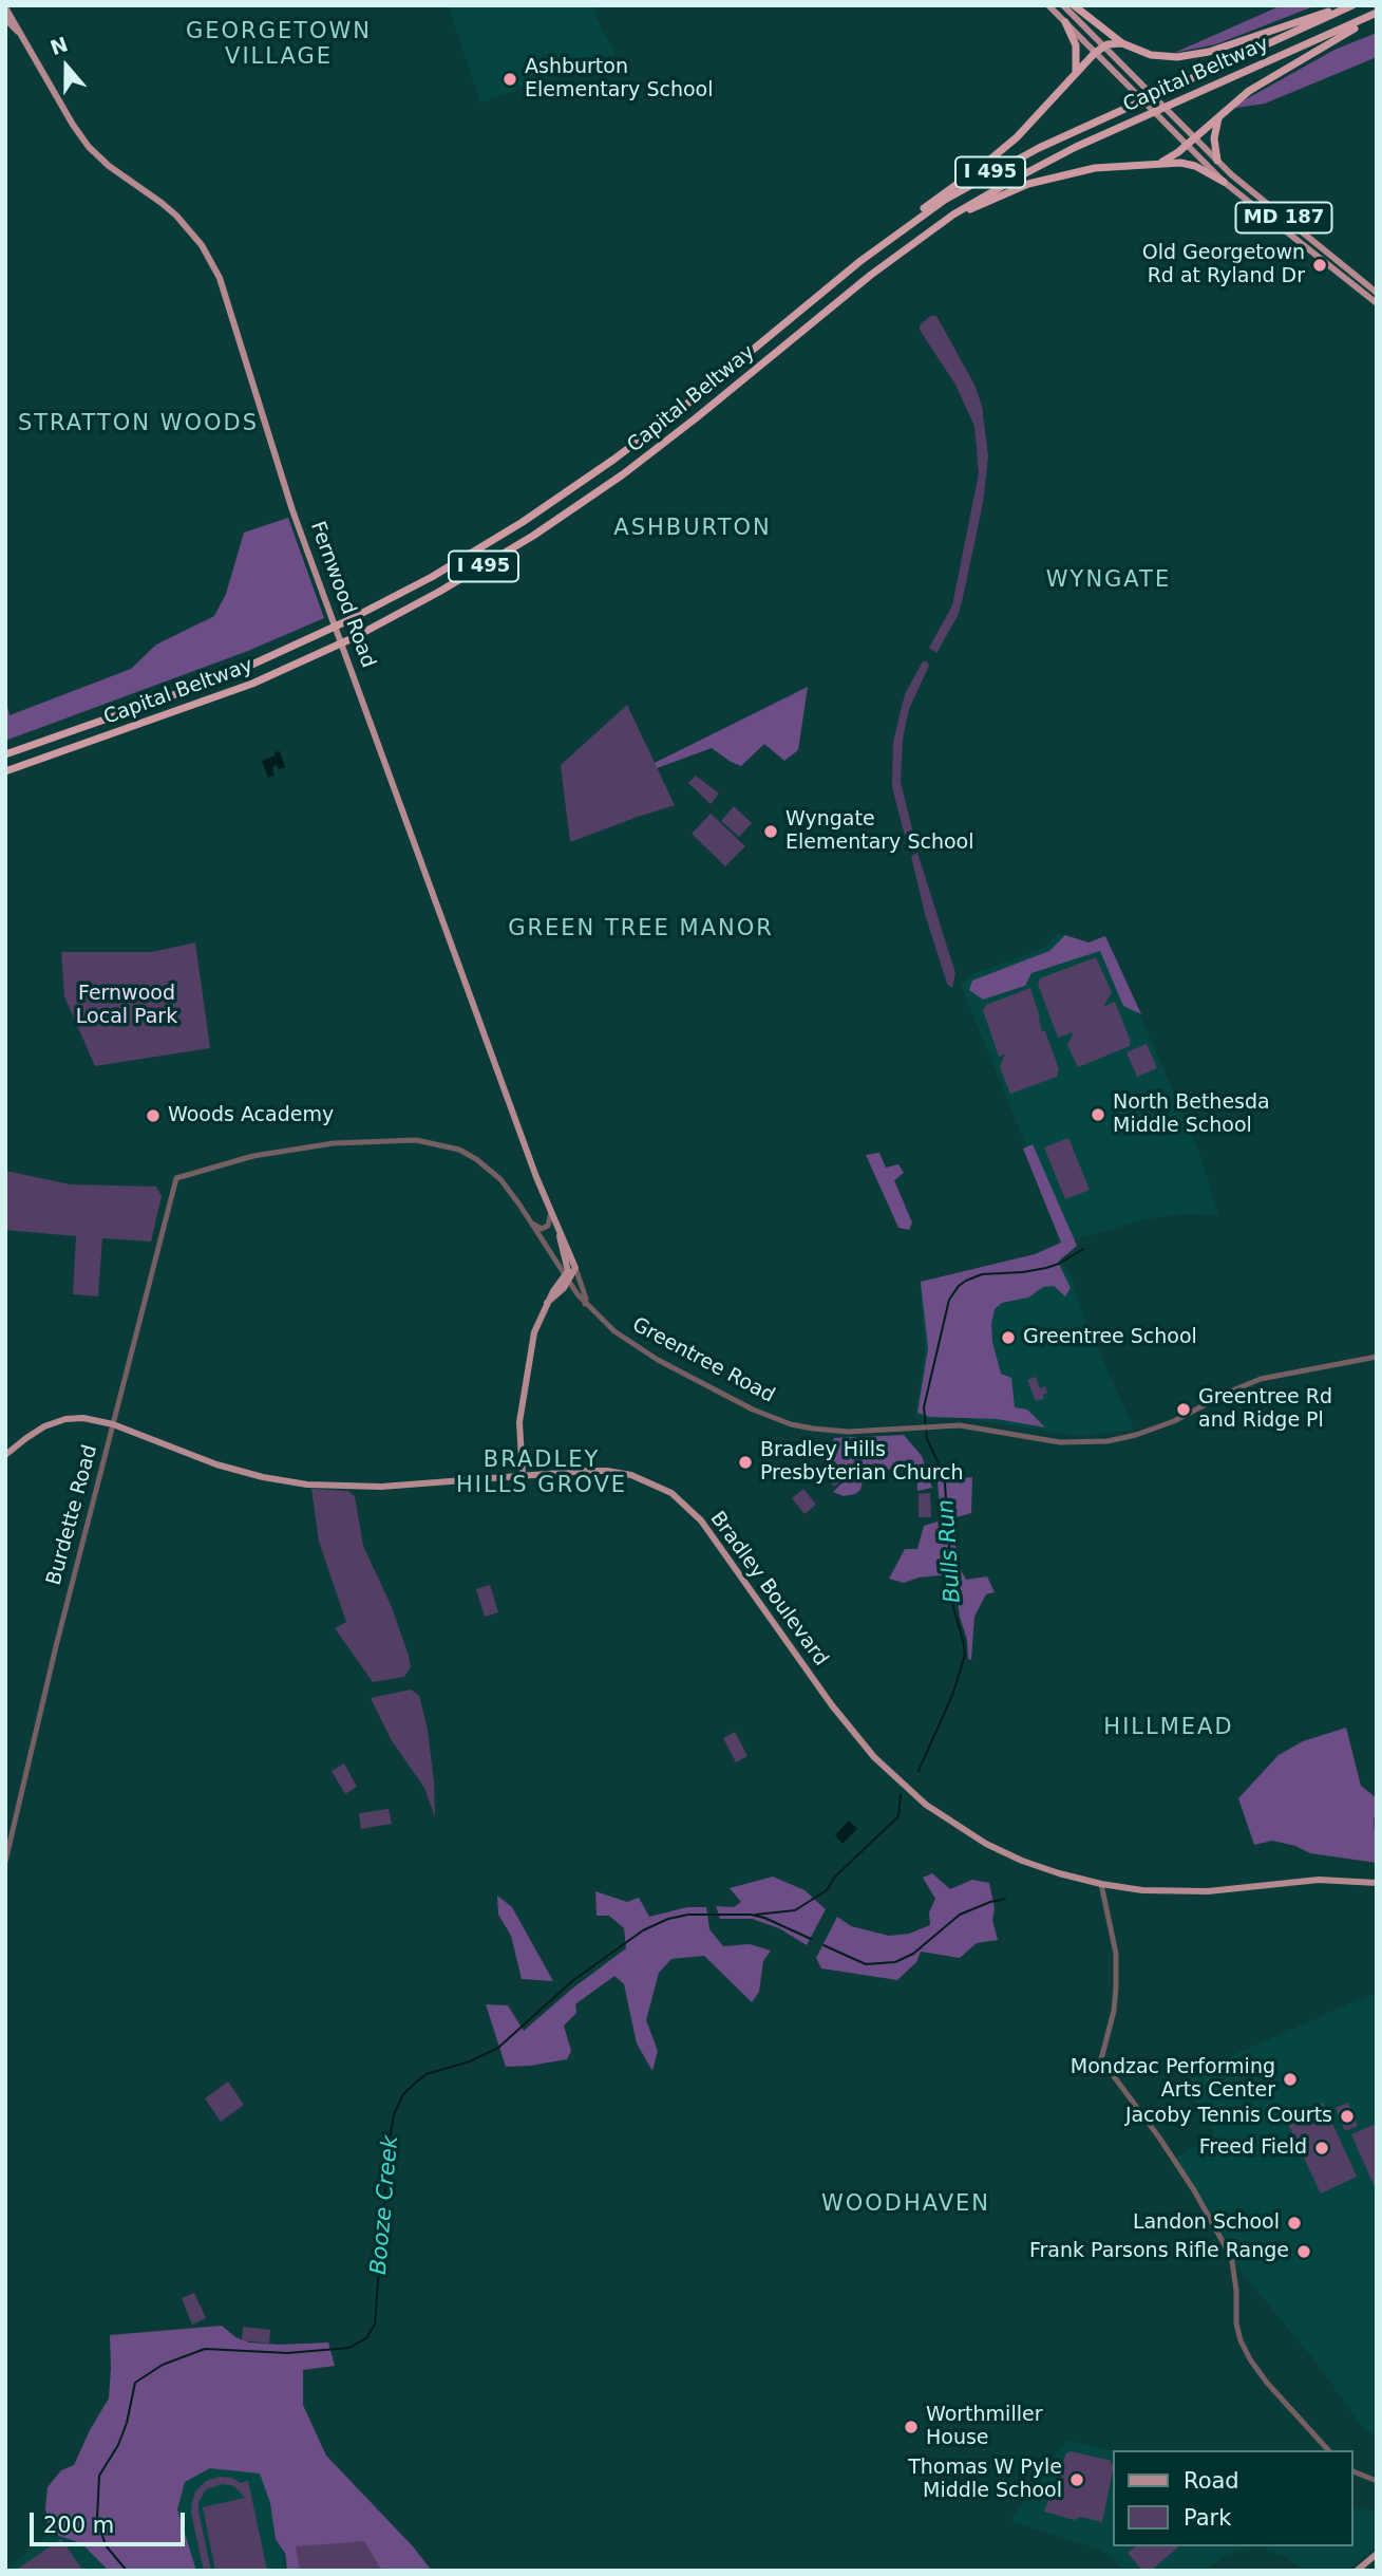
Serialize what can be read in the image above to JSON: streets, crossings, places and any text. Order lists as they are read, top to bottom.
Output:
{
  "streets": {
    "highway": ["Capital Beltway", "I 495"],
    "main road": ["MD 187", "Fernwood Road", "Bradley Boulevard"],
    "street": ["Greentree Road", "Burdette Road"]
  },
  "crossings": [
    ["Fernwood Road", "Greentree Road"],
    ["Greentree Road", "Burdette Road"],
    ["Burdette Road", "Bradley Boulevard"]
  ],
  "districts": [
    "GEORGETOWN VILLAGE",
    "STRATTON WOODS",
    "ASHBURTON",
    "WYNGATE",
    "GREEN TREE MANOR",
    "BRADLEY HILLS GROVE",
    "HILLMEAD",
    "WOODHAVEN"
  ],
  "water": ["Bulls Run", "Booze Creek"],
  "parks": ["Fernwood Local Park"],
  "places": [
    "Ashburton Elementary School",
    "Old Georgetown Rd at Ryland Dr",
    "Wyngate Elementary School",
    "North Bethesda Middle School",
    "Woods Academy",
    "Greentree School",
    "Greentree Rd and Ridge Pl",
    "Bradley Hills Presbyterian Church",
    "Mondzac Performing Arts Center",
    "Jacoby Tennis Courts",
    "Freed Field",
    "Landon School",
    "Frank Parsons Rifle Range",
    "Worthmiller House",
    "Thomas W Pyle Middle School"
  ],
  "legend": ["Road", "Park"],
  "scale_bar": "200 m",
  "north": "top"
}
